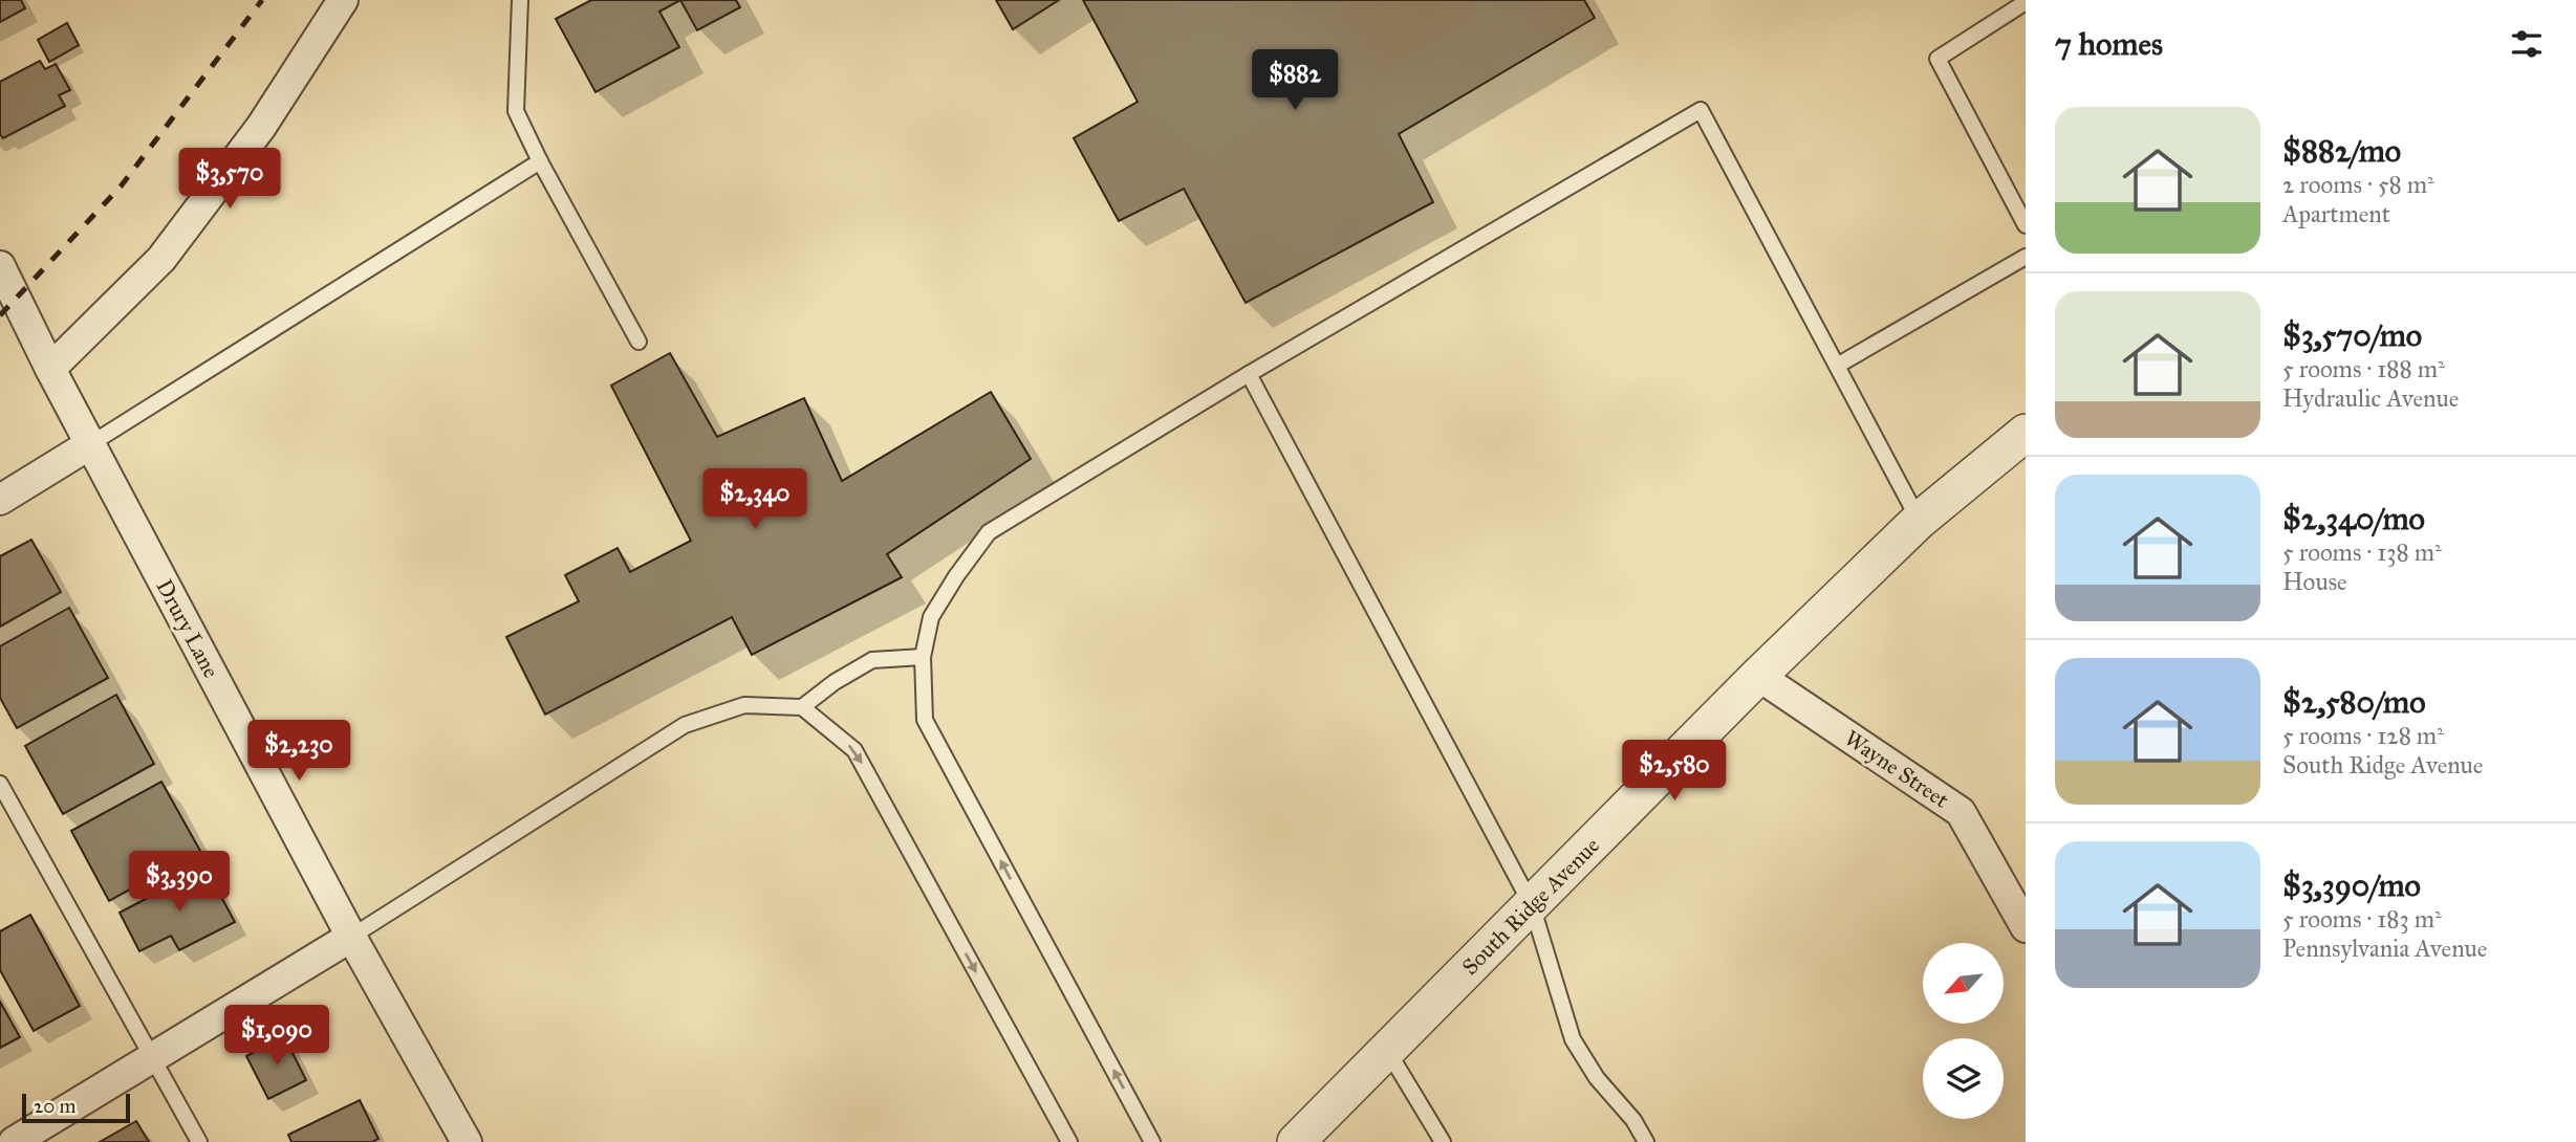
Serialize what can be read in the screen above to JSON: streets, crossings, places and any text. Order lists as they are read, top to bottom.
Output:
{
  "streets": {
    "street": ["Drury Lane", "Wayne Street", "South Ridge Avenue"]
  },
  "crossings": [
    ["Wayne Street", "South Ridge Avenue"]
  ],
  "scale_bar": "20 m",
  "north": "bottom left",
  "page": {
    "heading": "7 homes",
    "price": [
      "$882",
      "$3,570",
      "$2,340",
      "$2,230",
      "$2,580",
      "$3,390",
      "$1,090"
    ],
    "list": [
      {
        "name": "$882/mo",
        "note": "2 rooms · 58 m² · Apartment"
      },
      {
        "name": "$3,570/mo",
        "note": "5 rooms · 188 m² · Hydraulic Avenue"
      },
      {
        "name": "$2,340/mo",
        "note": "5 rooms · 138 m² · House"
      },
      {
        "name": "$2,580/mo",
        "note": "5 rooms · 128 m² · South Ridge Avenue"
      },
      {
        "name": "$3,390/mo",
        "note": "5 rooms · 183 m² · Pennsylvania Avenue"
      }
    ],
    "scale": "20 m"
  }
}
